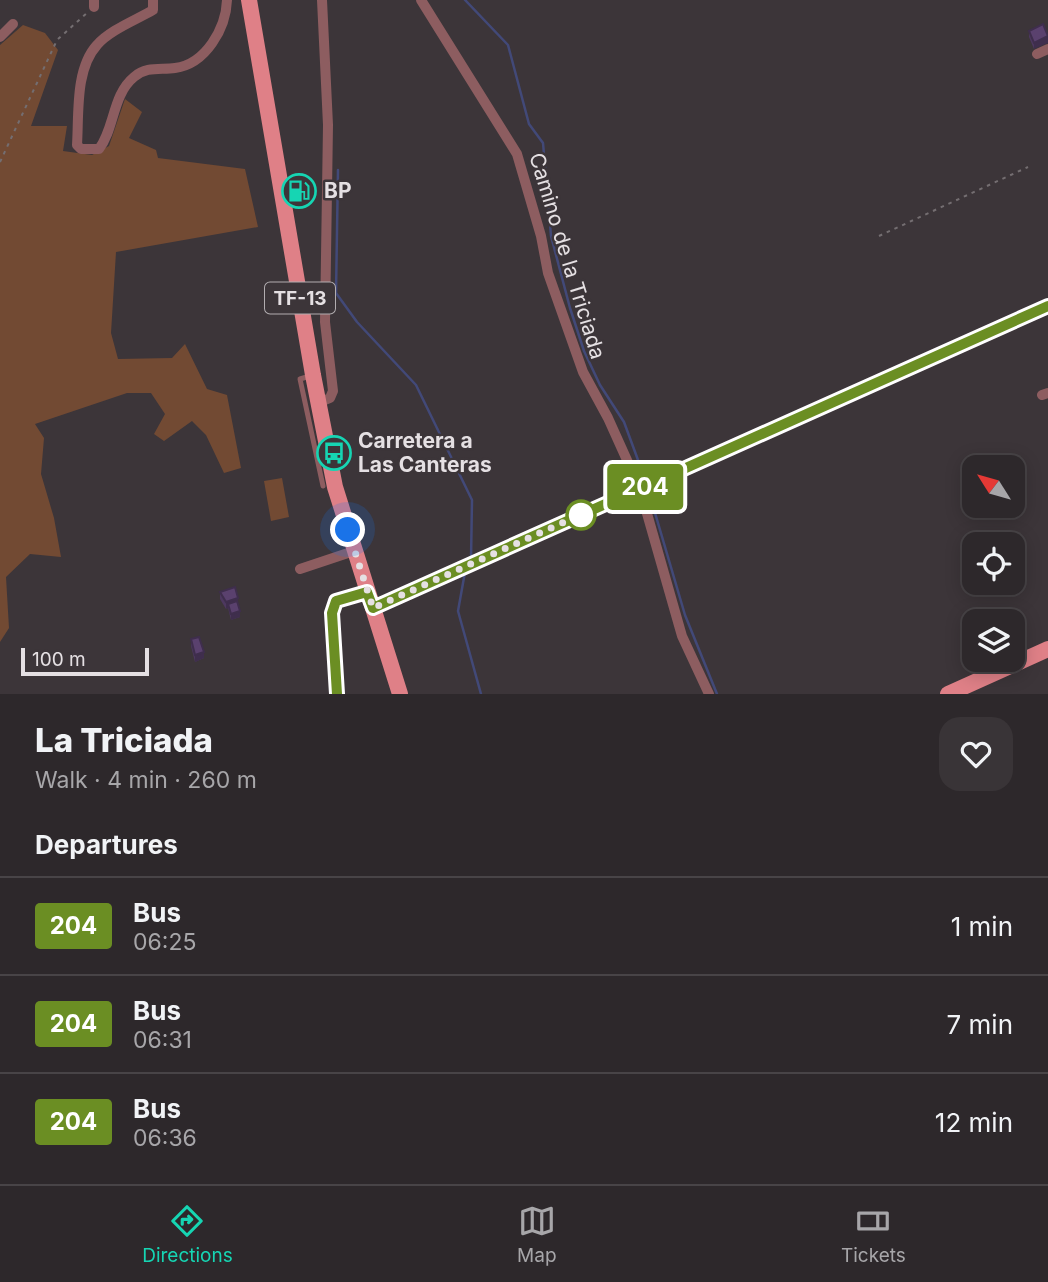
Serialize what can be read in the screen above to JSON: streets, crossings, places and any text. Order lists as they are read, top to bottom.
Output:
{
  "streets": {
    "main road": ["TF-13"],
    "street": ["Camino de la Triciada"]
  },
  "places": {
    "fuel station": ["BP"],
    "bus stop": ["Carretera a Las Canteras"]
  },
  "lines": ["bus line 204"],
  "scale_bar": "100 m",
  "north": "top left",
  "page": {
    "on_map": "204",
    "scale": "100 m",
    "heading": [
      ["La Triciada", "Walk · 4 min · 260 m"],
      "Departures"
    ],
    "list": [
      {
        "mark": "204",
        "name": "Bus",
        "note": "06:25",
        "value": "1 min"
      },
      {
        "mark": "204",
        "name": "Bus",
        "note": "06:31",
        "value": "7 min"
      },
      {
        "mark": "204",
        "name": "Bus",
        "note": "06:36",
        "value": "12 min"
      }
    ],
    "tabs": ["Directions", "Map", "Tickets"]
  }
}
